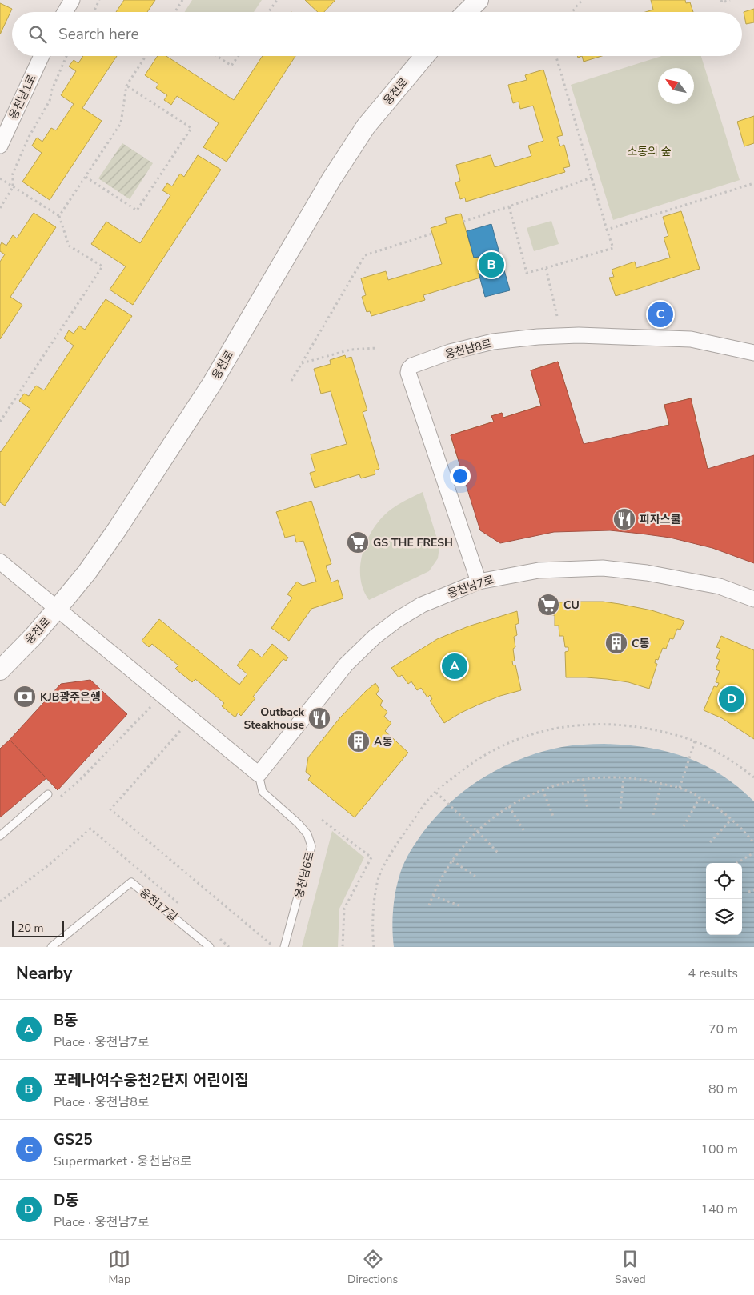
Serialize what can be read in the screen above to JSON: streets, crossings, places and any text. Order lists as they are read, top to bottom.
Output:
{
  "streets": {
    "street": [
      "웅천로",
      "웅천남1로",
      "웅천남8로",
      "웅천남7로"
    ],
    "lane": ["웅천남6로", "웅천17길"]
  },
  "crossings": [
    ["웅천남8로", "웅천남7로"],
    ["웅천남7로", "웅천남6로"]
  ],
  "parks": ["소통의 숲"],
  "places": {
    "restaurant": ["피자스쿨", "Outback Steakhouse"],
    "supermarket": ["GS THE FRESH", "CU"],
    "building": ["C동", "A동"],
    "bank": ["KJB광주은행"]
  },
  "scale_bar": "20 m",
  "north": "top left",
  "page": {
    "search": "Search here",
    "pins": [
      "B",
      "C",
      "A",
      "D"
    ],
    "scale": "20 m",
    "heading": ["Nearby", "4 results"],
    "list": [
      {
        "mark": "A",
        "name": "B동",
        "note": "Place · 웅천남7로",
        "value": "70 m"
      },
      {
        "mark": "B",
        "name": "포레나여수웅천2단지 어린이집",
        "note": "Place · 웅천남8로",
        "value": "80 m"
      },
      {
        "mark": "C",
        "name": "GS25",
        "note": "Supermarket · 웅천남8로",
        "value": "100 m"
      },
      {
        "mark": "D",
        "name": "D동",
        "note": "Place · 웅천남7로",
        "value": "140 m"
      }
    ],
    "nav": ["Map", "Directions", "Saved"]
  }
}
